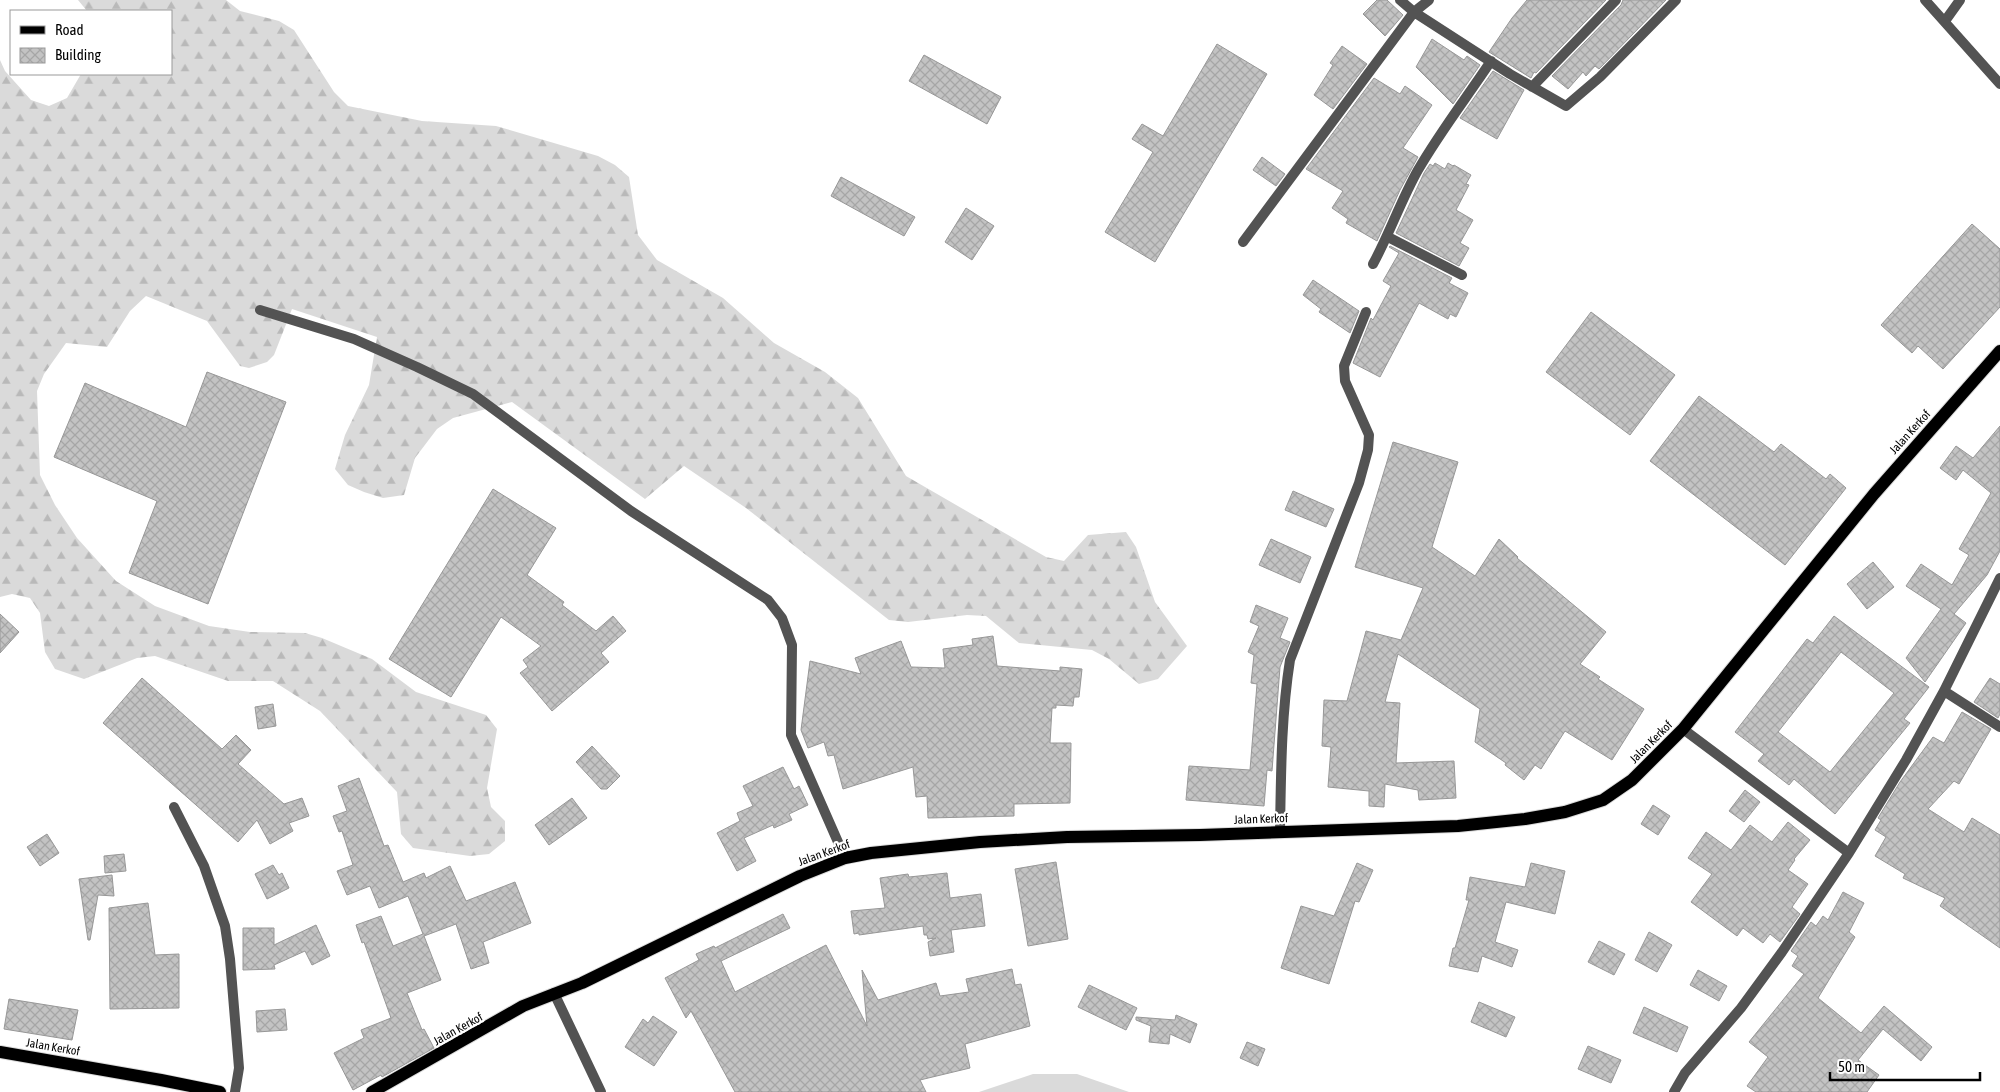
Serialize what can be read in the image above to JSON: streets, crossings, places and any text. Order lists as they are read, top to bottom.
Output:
{
  "streets": {
    "main road": ["Jalan Kerkof"]
  },
  "legend": ["Road", "Building"],
  "scale_bar": "50 m"
}
